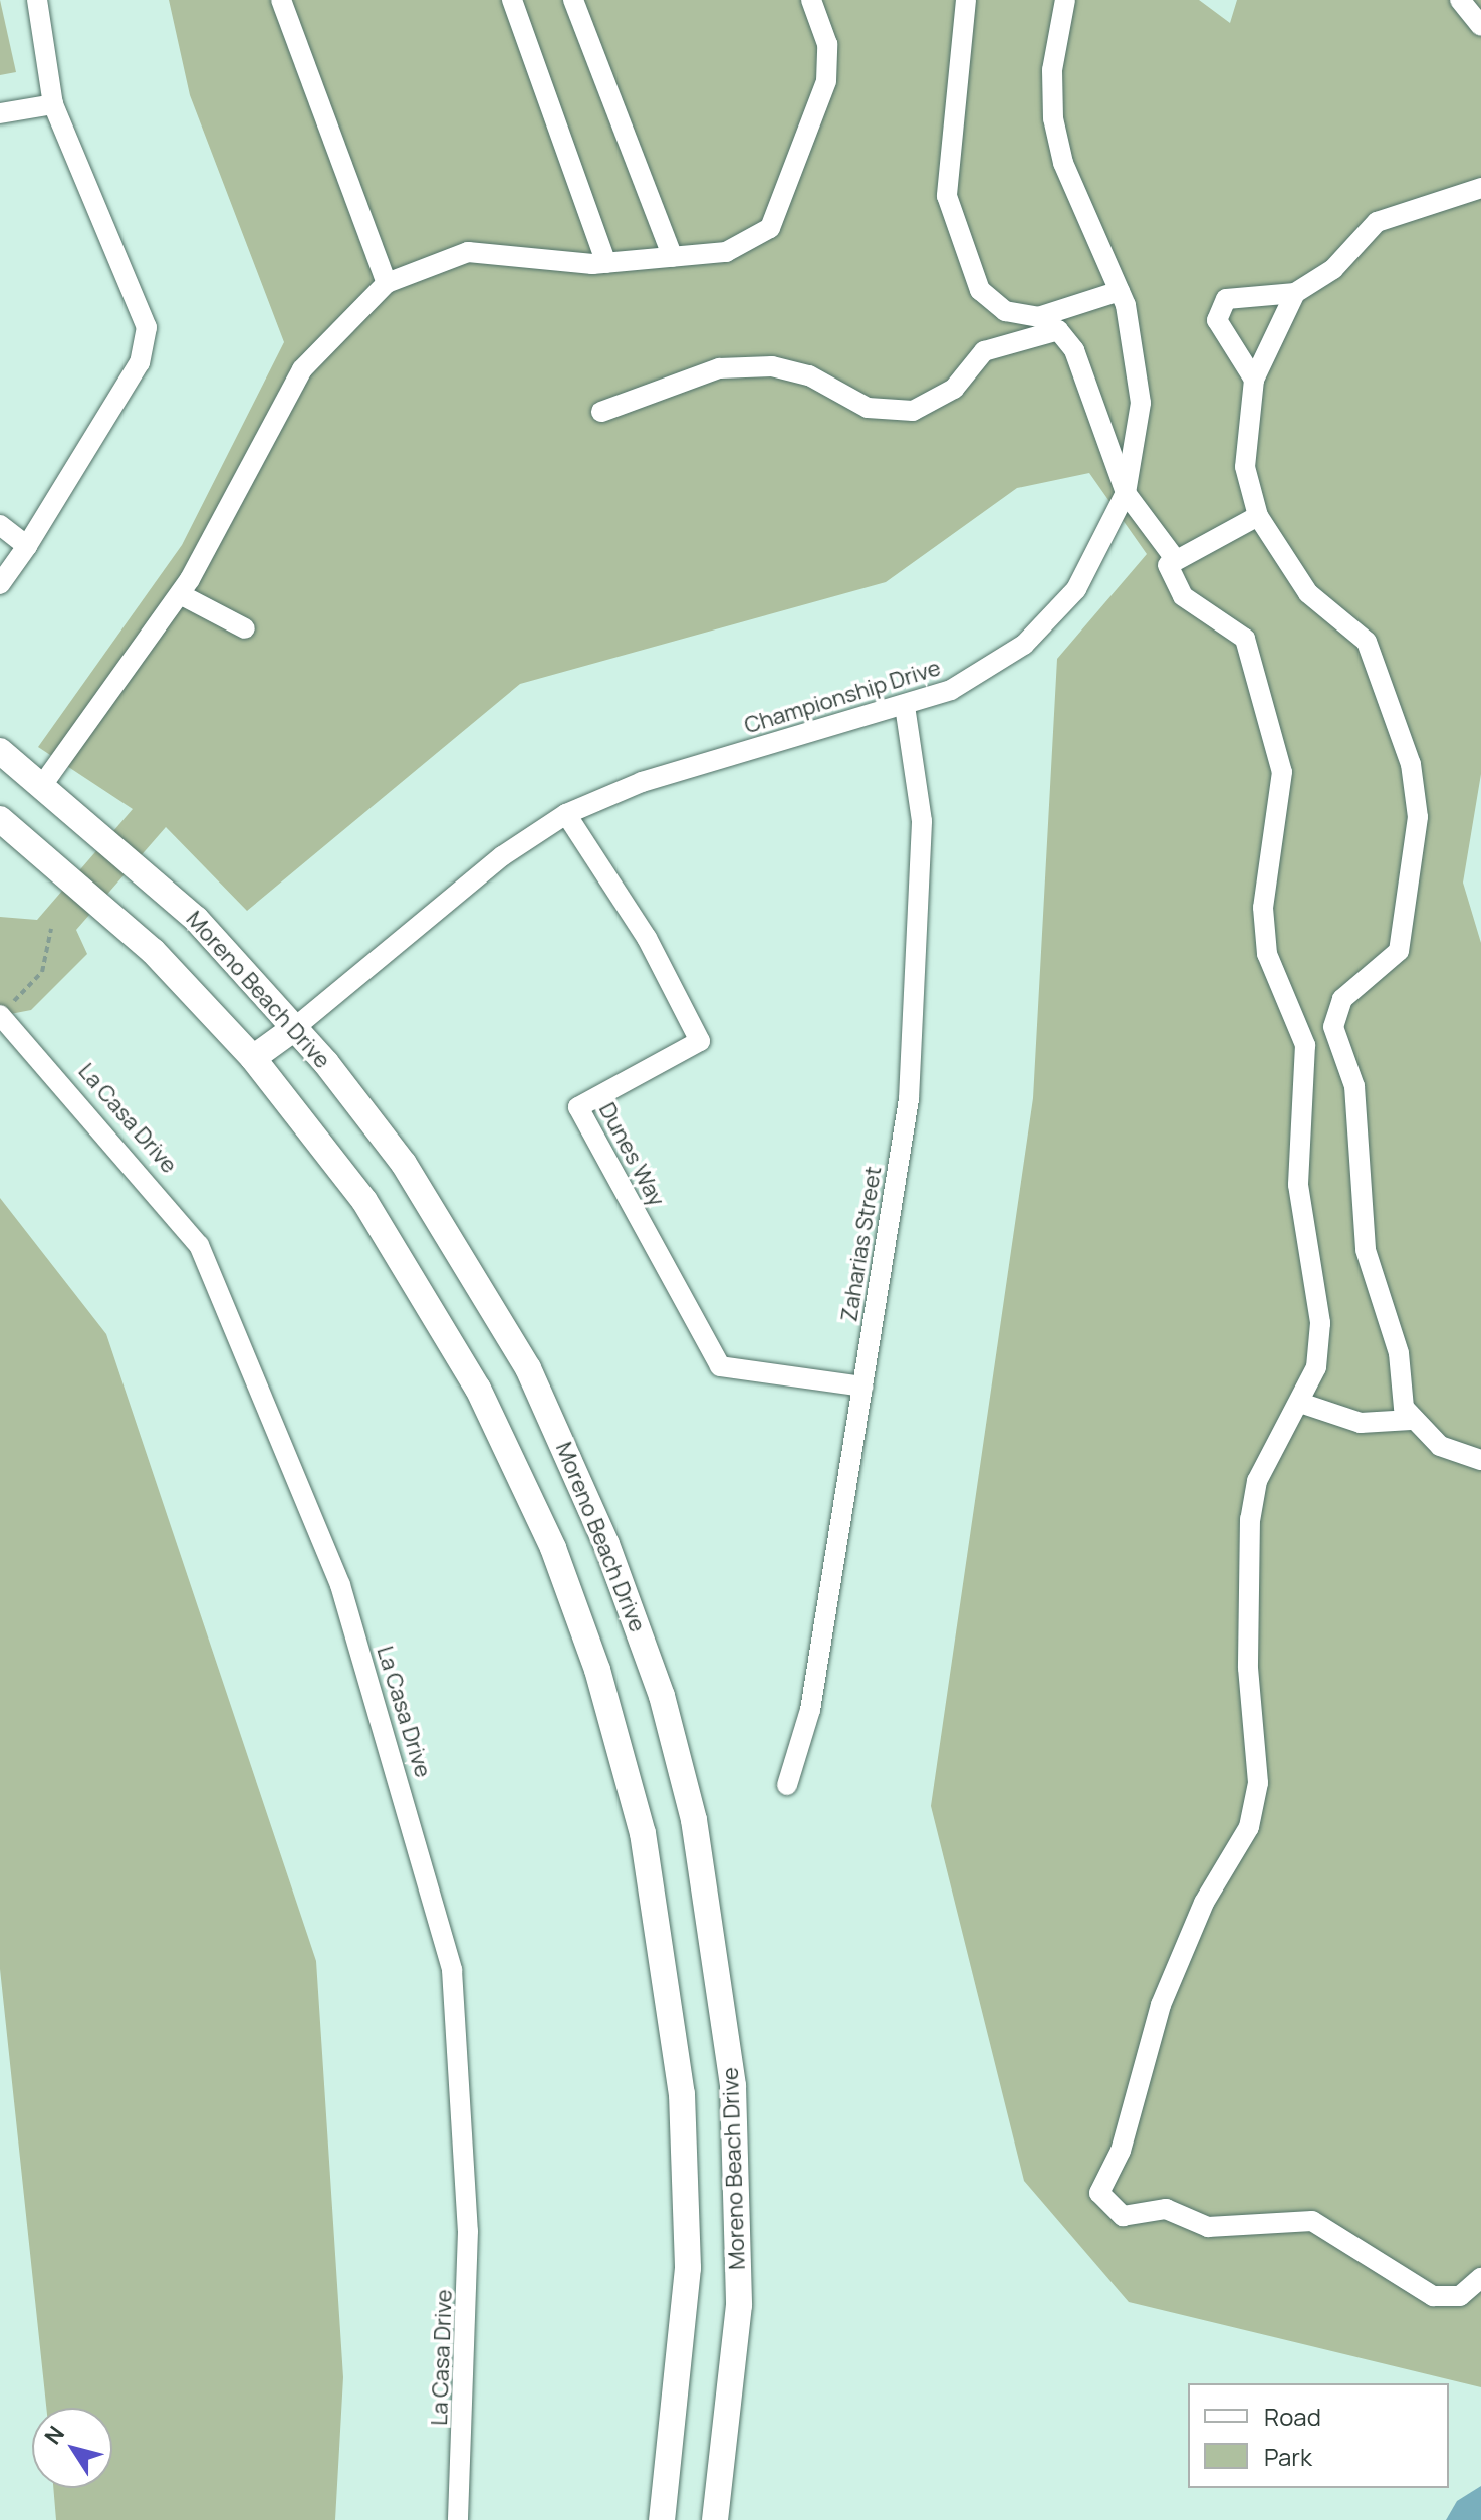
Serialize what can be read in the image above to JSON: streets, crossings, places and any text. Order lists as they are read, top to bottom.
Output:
{
  "streets": {
    "main road": ["Moreno Beach Drive"],
    "street": [
      "Championship Drive",
      "La Casa Drive",
      "Dunes Way",
      "Zaharias Street"
    ]
  },
  "crossings": [
    ["Championship Drive", "Moreno Beach Drive"],
    ["Championship Drive", "Dunes Way"],
    ["Championship Drive", "Zaharias Street"],
    ["Dunes Way", "Zaharias Street"]
  ],
  "legend": ["Road", "Park"],
  "north": "top left"
}
